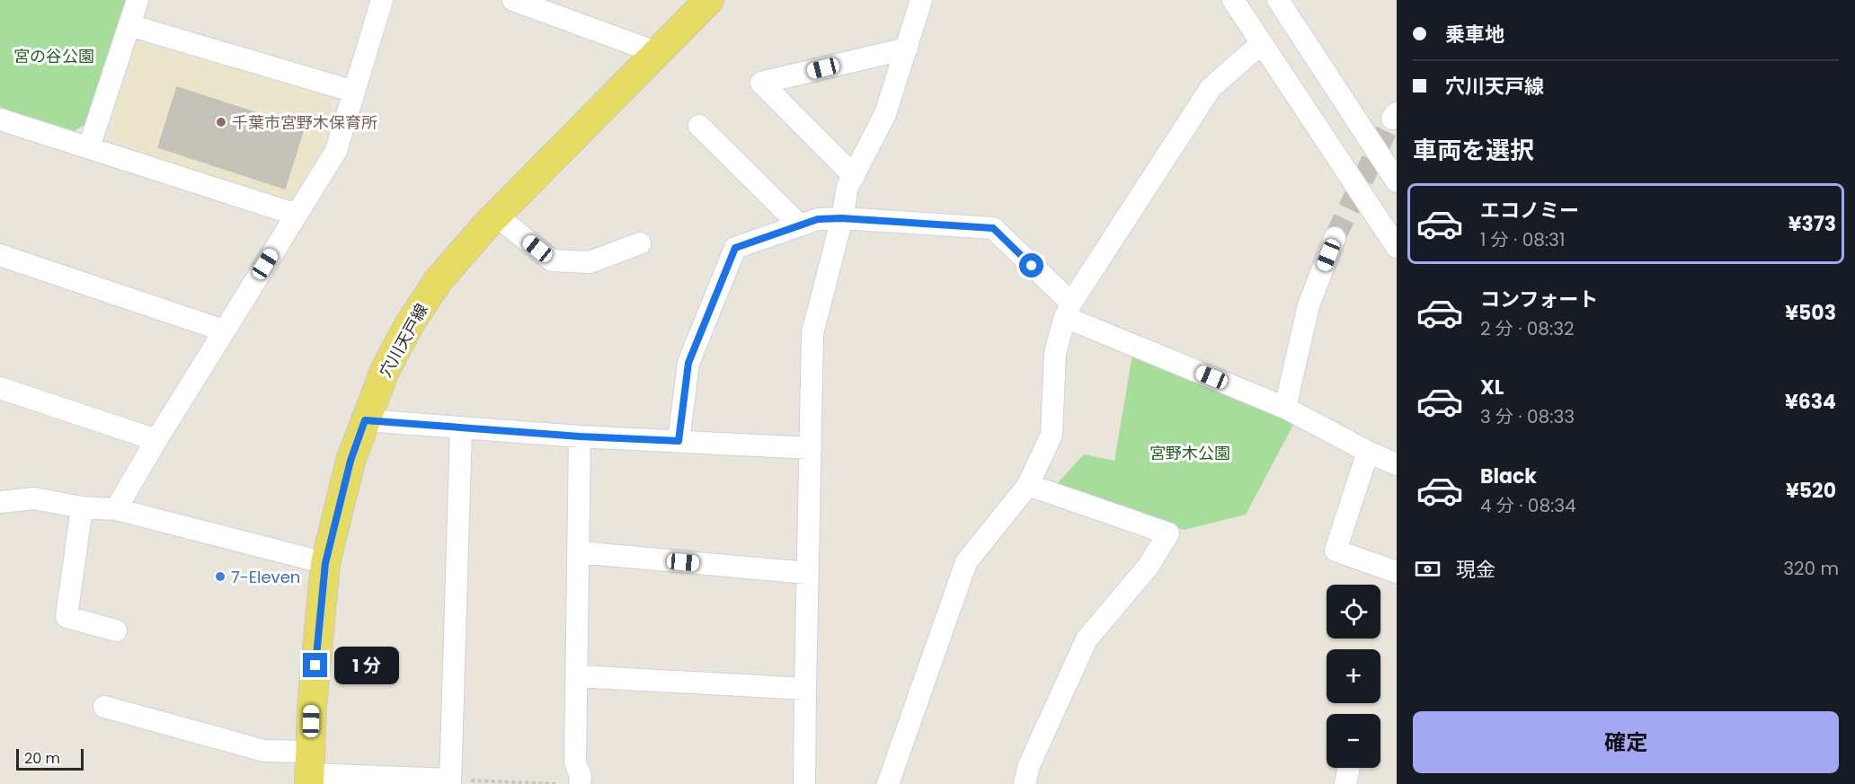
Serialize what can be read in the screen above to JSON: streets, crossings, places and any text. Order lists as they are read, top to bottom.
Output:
{
  "streets": {
    "main road": ["穴川天戸線"]
  },
  "parks": ["宮の谷公園", "宮野木公園"],
  "places": ["千葉市宮野木保育所", "7-Eleven"],
  "scale_bar": "20 m",
  "page": {
    "banner": ["乗車地", "穴川天戸線"],
    "heading": "車両を選択",
    "list": [
      {
        "name": "エコノミー",
        "note": "1 分 · 08:31",
        "value": "¥373"
      },
      {
        "name": "コンフォート",
        "note": "2 分 · 08:32",
        "value": "¥503"
      },
      {
        "name": "XL",
        "note": "3 分 · 08:33",
        "value": "¥634"
      },
      {
        "name": "Black",
        "note": "4 分 · 08:34",
        "value": "¥520"
      }
    ],
    "pay": ["現金", "320 m"],
    "map_buttons": ["+", "−"],
    "bubble": "1 分",
    "buttons": "確定",
    "scale": "20 m"
  }
}
